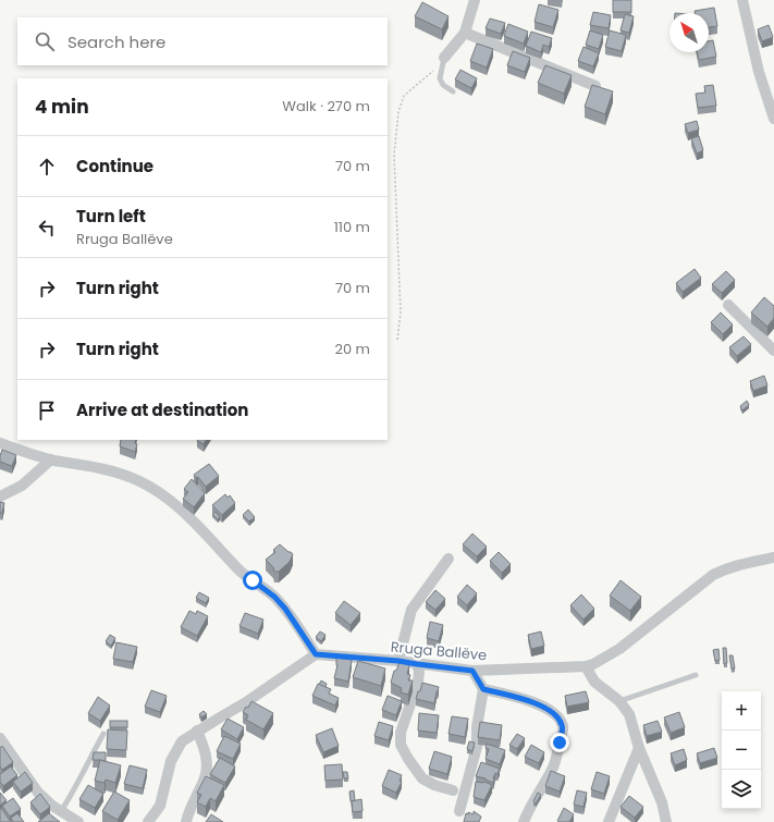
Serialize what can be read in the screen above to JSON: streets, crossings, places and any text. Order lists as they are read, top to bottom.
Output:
{
  "streets": {
    "street": ["Rruga Ballëve"]
  },
  "north": "top left",
  "page": {
    "search": "Search here",
    "heading": ["4 min", "Walk · 270 m"],
    "list": [
      ["Continue", "70 m"],
      ["Turn left", "Rruga Ballëve", "110 m"],
      ["Turn right", "70 m"],
      ["Turn right", "20 m"],
      "Arrive at destination"
    ],
    "map_buttons": ["+", "−"]
  }
}
